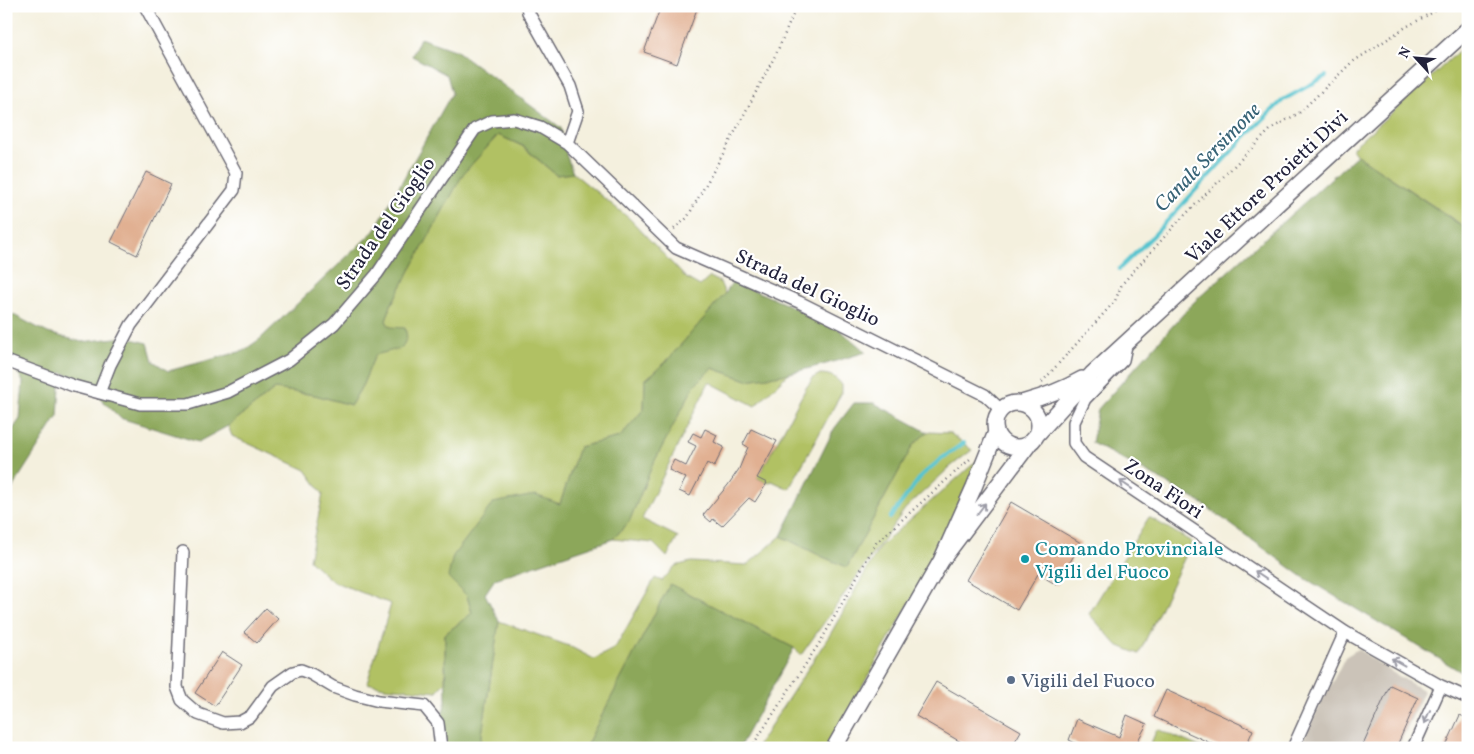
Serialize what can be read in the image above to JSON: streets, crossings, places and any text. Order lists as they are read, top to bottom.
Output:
{
  "streets": {
    "main road": ["Viale Ettore Proietti Divi"],
    "street": ["Strada del Gioglio", "Zona Fiori"]
  },
  "crossings": [
    ["Viale Ettore Proietti Divi", "Strada del Gioglio"],
    ["Viale Ettore Proietti Divi", "Zona Fiori"]
  ],
  "one_way": ["Zona Fiori"],
  "water": ["Canale Sersimone"],
  "places": ["Comando Provinciale Vigili del Fuoco", "Vigili del Fuoco"],
  "north": "top left"
}
